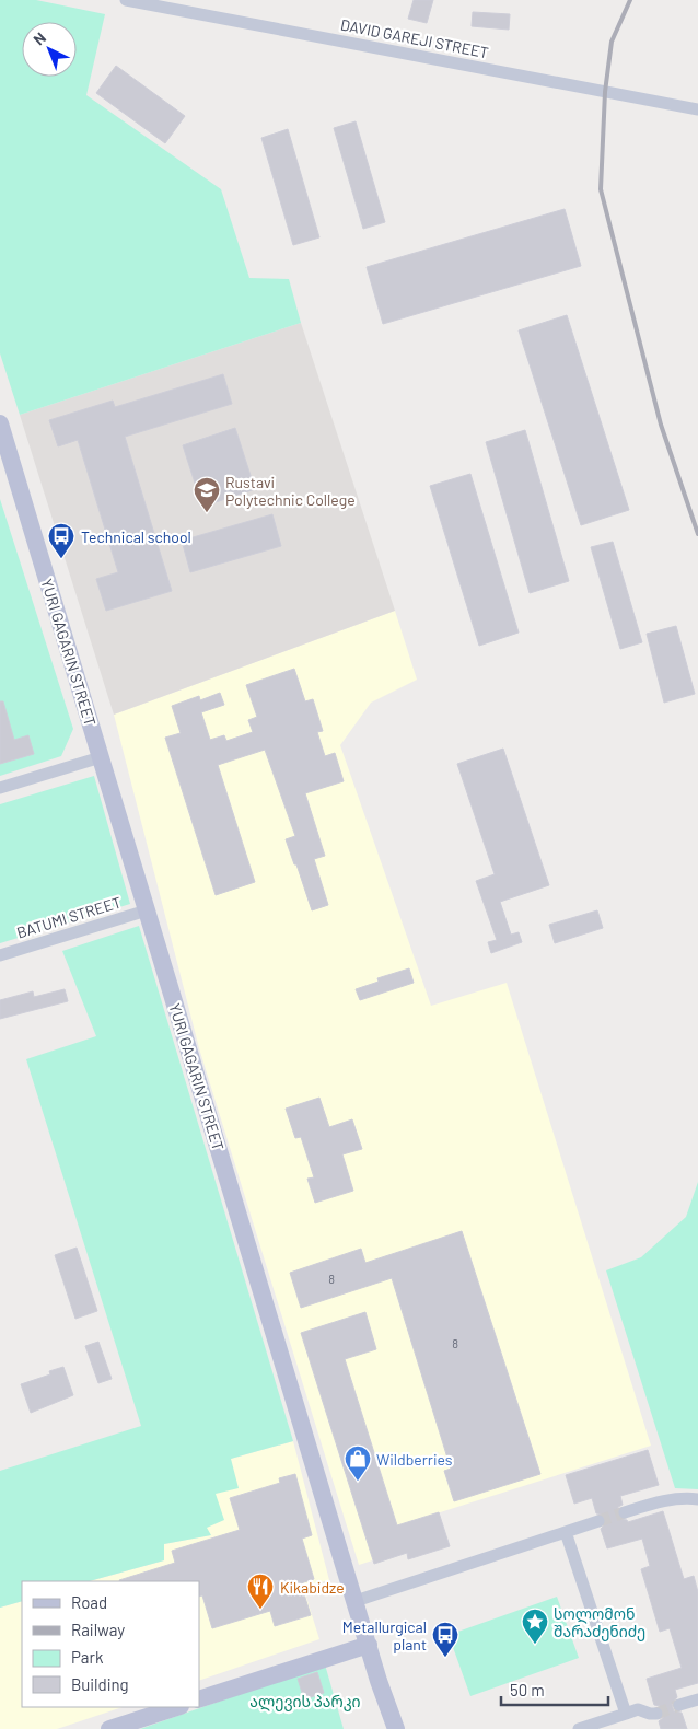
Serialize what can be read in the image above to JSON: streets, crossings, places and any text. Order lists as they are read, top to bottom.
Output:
{
  "streets": {
    "street": ["DAVID GAREJI STREET", "YURI GAGARIN STREET", "BATUMI STREET"]
  },
  "crossings": [
    ["YURI GAGARIN STREET", "BATUMI STREET"]
  ],
  "parks": ["ალევის პარკი"],
  "places": {
    "school or university": ["Rustavi Polytechnic College"],
    "bus stop": ["Technical school", "Metallurgical plant"],
    "shop": ["Wildberries"],
    "restaurant": ["Kikabidze"],
    "place": ["სოლომონ შარაძენიძე"]
  },
  "house_numbers": ["8", "8"],
  "legend": [
    "Road",
    "Railway",
    "Park",
    "Building"
  ],
  "scale_bar": "50 m",
  "north": "top left"
}
